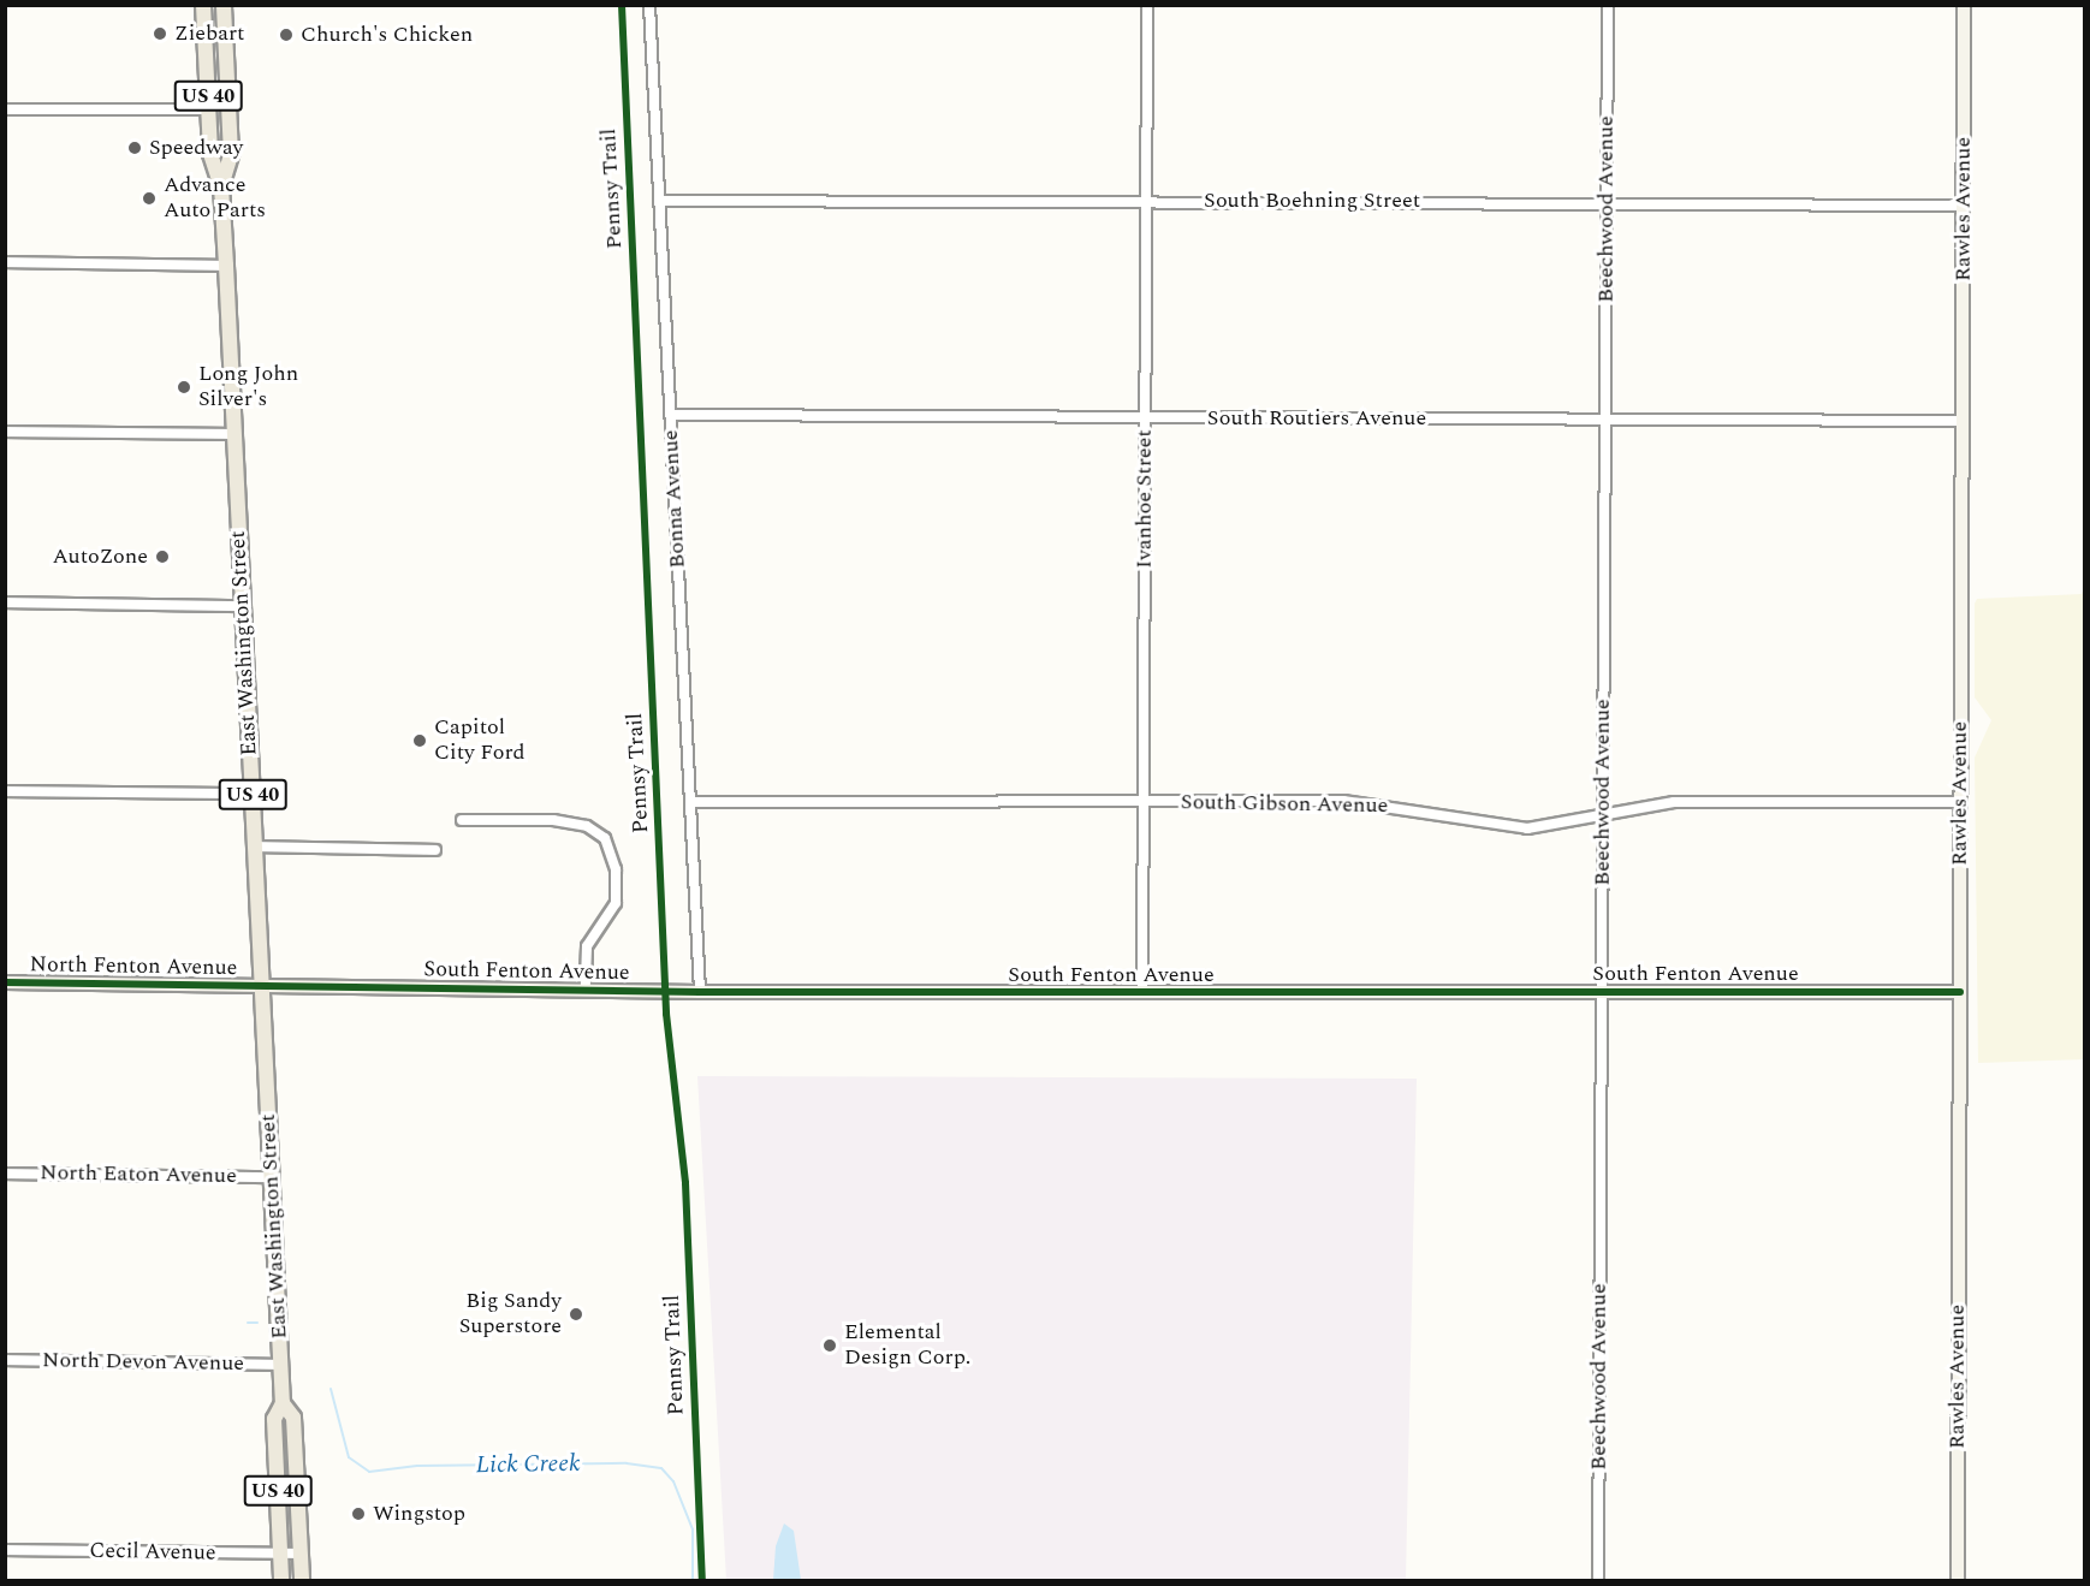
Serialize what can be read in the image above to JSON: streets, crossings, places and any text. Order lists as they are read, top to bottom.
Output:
{
  "streets": {
    "main road": ["US 40", "East Washington Street"],
    "street": [
      "South Boehning Street",
      "Beechwood Avenue",
      "Rawles Avenue",
      "South Routiers Avenue",
      "Bonna Avenue",
      "Ivanhoe Street",
      "South Gibson Avenue",
      "North Fenton Avenue",
      "South Fenton Avenue",
      "North Eaton Avenue",
      "North Devon Avenue",
      "Cecil Avenue"
    ],
    "cycle path": ["Pennsy Trail"]
  },
  "crossings": [
    ["South Boehning Street", "Beechwood Avenue"],
    ["South Boehning Street", "Rawles Avenue"],
    ["South Boehning Street", "Bonna Avenue"],
    ["South Boehning Street", "Ivanhoe Street"],
    ["Beechwood Avenue", "South Routiers Avenue"],
    ["Beechwood Avenue", "South Gibson Avenue"],
    ["Beechwood Avenue", "South Fenton Avenue"],
    ["Rawles Avenue", "South Routiers Avenue"],
    ["Rawles Avenue", "South Gibson Avenue"],
    ["Rawles Avenue", "South Fenton Avenue"],
    ["South Routiers Avenue", "Bonna Avenue"],
    ["South Routiers Avenue", "Ivanhoe Street"],
    ["Bonna Avenue", "South Gibson Avenue"],
    ["Bonna Avenue", "South Fenton Avenue"],
    ["Ivanhoe Street", "South Gibson Avenue"],
    ["Ivanhoe Street", "South Fenton Avenue"],
    ["East Washington Street", "North Fenton Avenue"],
    ["East Washington Street", "South Fenton Avenue"],
    ["East Washington Street", "North Eaton Avenue"],
    ["East Washington Street", "North Devon Avenue"],
    ["East Washington Street", "Cecil Avenue"],
    ["North Fenton Avenue", "South Fenton Avenue"]
  ],
  "water": ["Lick Creek"],
  "places": [
    "Ziebart",
    "Church's Chicken",
    "Speedway",
    "Advance Auto Parts",
    "Long John Silver's",
    "AutoZone",
    "Capitol City Ford",
    "Big Sandy Superstore",
    "Elemental Design Corp.",
    "Wingstop"
  ]
}
